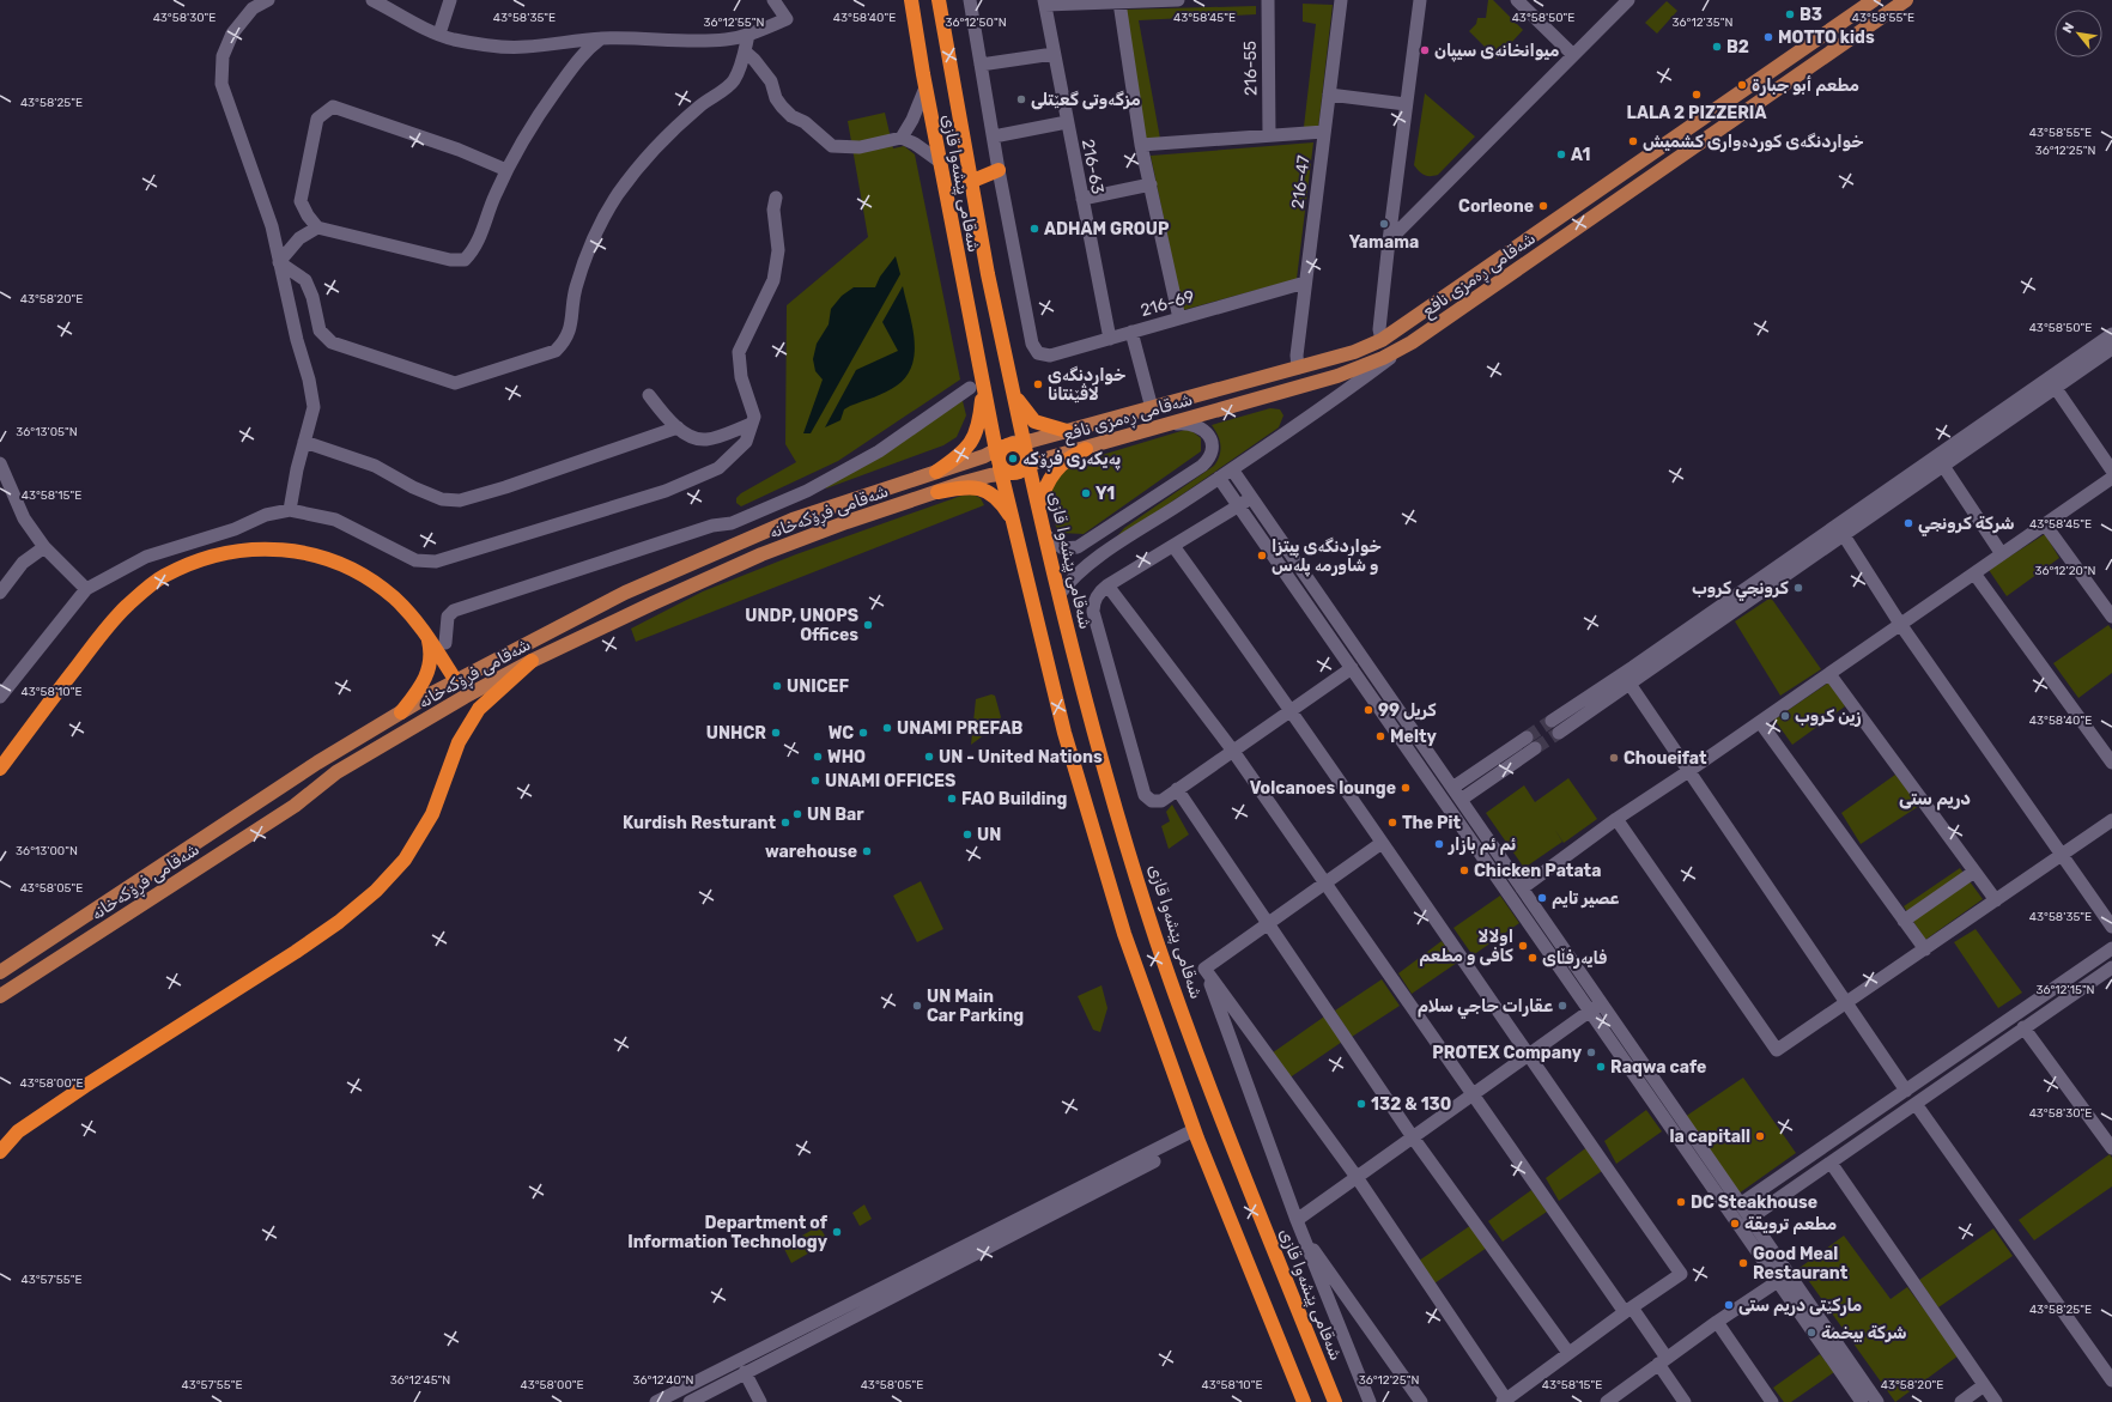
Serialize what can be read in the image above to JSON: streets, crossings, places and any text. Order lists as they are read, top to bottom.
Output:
{
  "streets": {
    "highway": ["شەقامی پێشەوا قازی"],
    "main road": ["شەقامی ڕەمزی نافع", "شەقامی فڕۆکەخانە"],
    "street": [
      "216-55",
      "216-63",
      "216-47",
      "216-69"
    ]
  },
  "crossings": [
    ["216-63", "216-69"],
    ["216-47", "شەقامی ڕەمزی نافع"],
    ["216-47", "216-69"],
    ["شەقامی پێشەوا قازی", "شەقامی ڕەمزی نافع"],
    ["شەقامی پێشەوا قازی", "شەقامی فڕۆکەخانە"],
    ["شەقامی ڕەمزی نافع", "شەقامی فڕۆکەخانە"]
  ],
  "districts": ["دریم ستی"],
  "places": [
    "B3",
    "MOTTO kids",
    "B2",
    "میوانخانەی سیپان",
    "مطعم أبو جبارة",
    "LALA 2 PIZZERIA",
    "مزگەوتی گعێتلی",
    "خواردنگەی کوردەواری کشمیش",
    "A1",
    "Corleone",
    "Yamama",
    "ADHAM GROUP",
    "خواردنگەی لاڤێنتانا",
    "پەیکەری فڕۆکە",
    "Y1",
    "شركة كرونجي",
    "خواردنگەی پیتزا و شاورمە پلەس",
    "كرونجي كروب",
    "UNDP, UNOPS Offices",
    "UNICEF",
    "99 كريل",
    "زين كروب",
    "UNAMI PREFAB",
    "UNHCR",
    "WC",
    "Melty",
    "WHO",
    "UN - United Nations",
    "Choueifat",
    "UNAMI OFFICES",
    "Volcanoes lounge",
    "FAO Building",
    "UN Bar",
    "Kurdish Resturant",
    "The Pit",
    "UN",
    "ئم ئم بازار",
    "warehouse",
    "Chicken Patata",
    "عصير تايم",
    "اولالا کافى و مطعم",
    "فايەرفڵای",
    "UN Main Car Parking",
    "عقارات حاجي سلام",
    "PROTEX Company",
    "Raqwa cafe",
    "132 & 130",
    "la capitall",
    "DC Steakhouse",
    "مطعم ترويقة",
    "Department of Information Technology",
    "Good Meal Restaurant",
    "مارکێتی دریم ستی",
    "شركة بيخمة"
  ],
  "north": "top left",
  "coordinates": [
    "43°58'30\"E",
    "43°58'35\"E",
    "43°58'45\"E",
    "43°58'40\"E",
    "43°58'50\"E",
    "43°58'55\"E",
    "36°12'50\"N",
    "36°12'35\"N",
    "36°12'55\"N",
    "43°58'25\"E",
    "36°12'25\"N",
    "43°58'20\"E",
    "36°13'05\"N",
    "43°58'15\"E",
    "36°12'20\"N",
    "43°58'10\"E",
    "36°13'00\"N",
    "43°58'05\"E",
    "36°12'15\"N",
    "43°58'00\"E",
    "43°57'55\"E",
    "36°12'45\"N",
    "36°12'40\"N"
  ]
}
